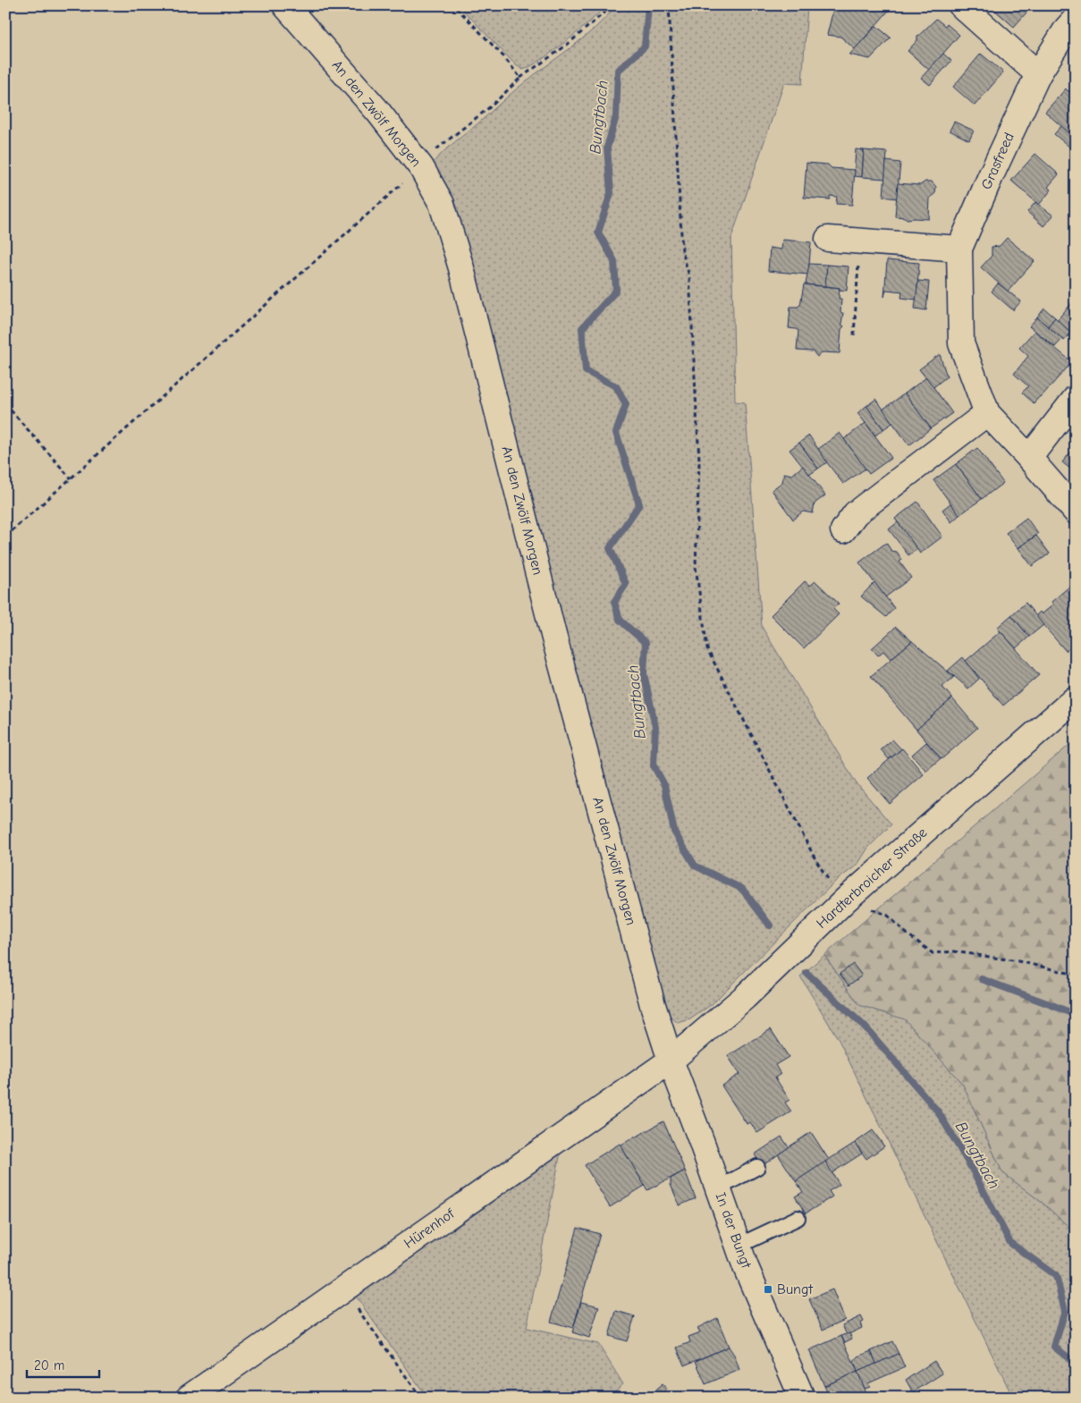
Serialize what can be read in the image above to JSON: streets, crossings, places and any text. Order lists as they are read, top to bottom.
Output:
{
  "streets": {
    "street": [
      "An den Zwölf Morgen",
      "Grasfreed",
      "Hardterbroicher Straße",
      "Hürenhof",
      "In der Bungt"
    ]
  },
  "crossings": [
    ["An den Zwölf Morgen", "Hardterbroicher Straße"],
    ["An den Zwölf Morgen", "Hürenhof"],
    ["An den Zwölf Morgen", "In der Bungt"],
    ["Hardterbroicher Straße", "Hürenhof"],
    ["Hardterbroicher Straße", "In der Bungt"],
    ["Hürenhof", "In der Bungt"]
  ],
  "water": ["Bungtbach"],
  "places": {
    "transit": ["Bungt"]
  },
  "scale_bar": "20 m"
}
